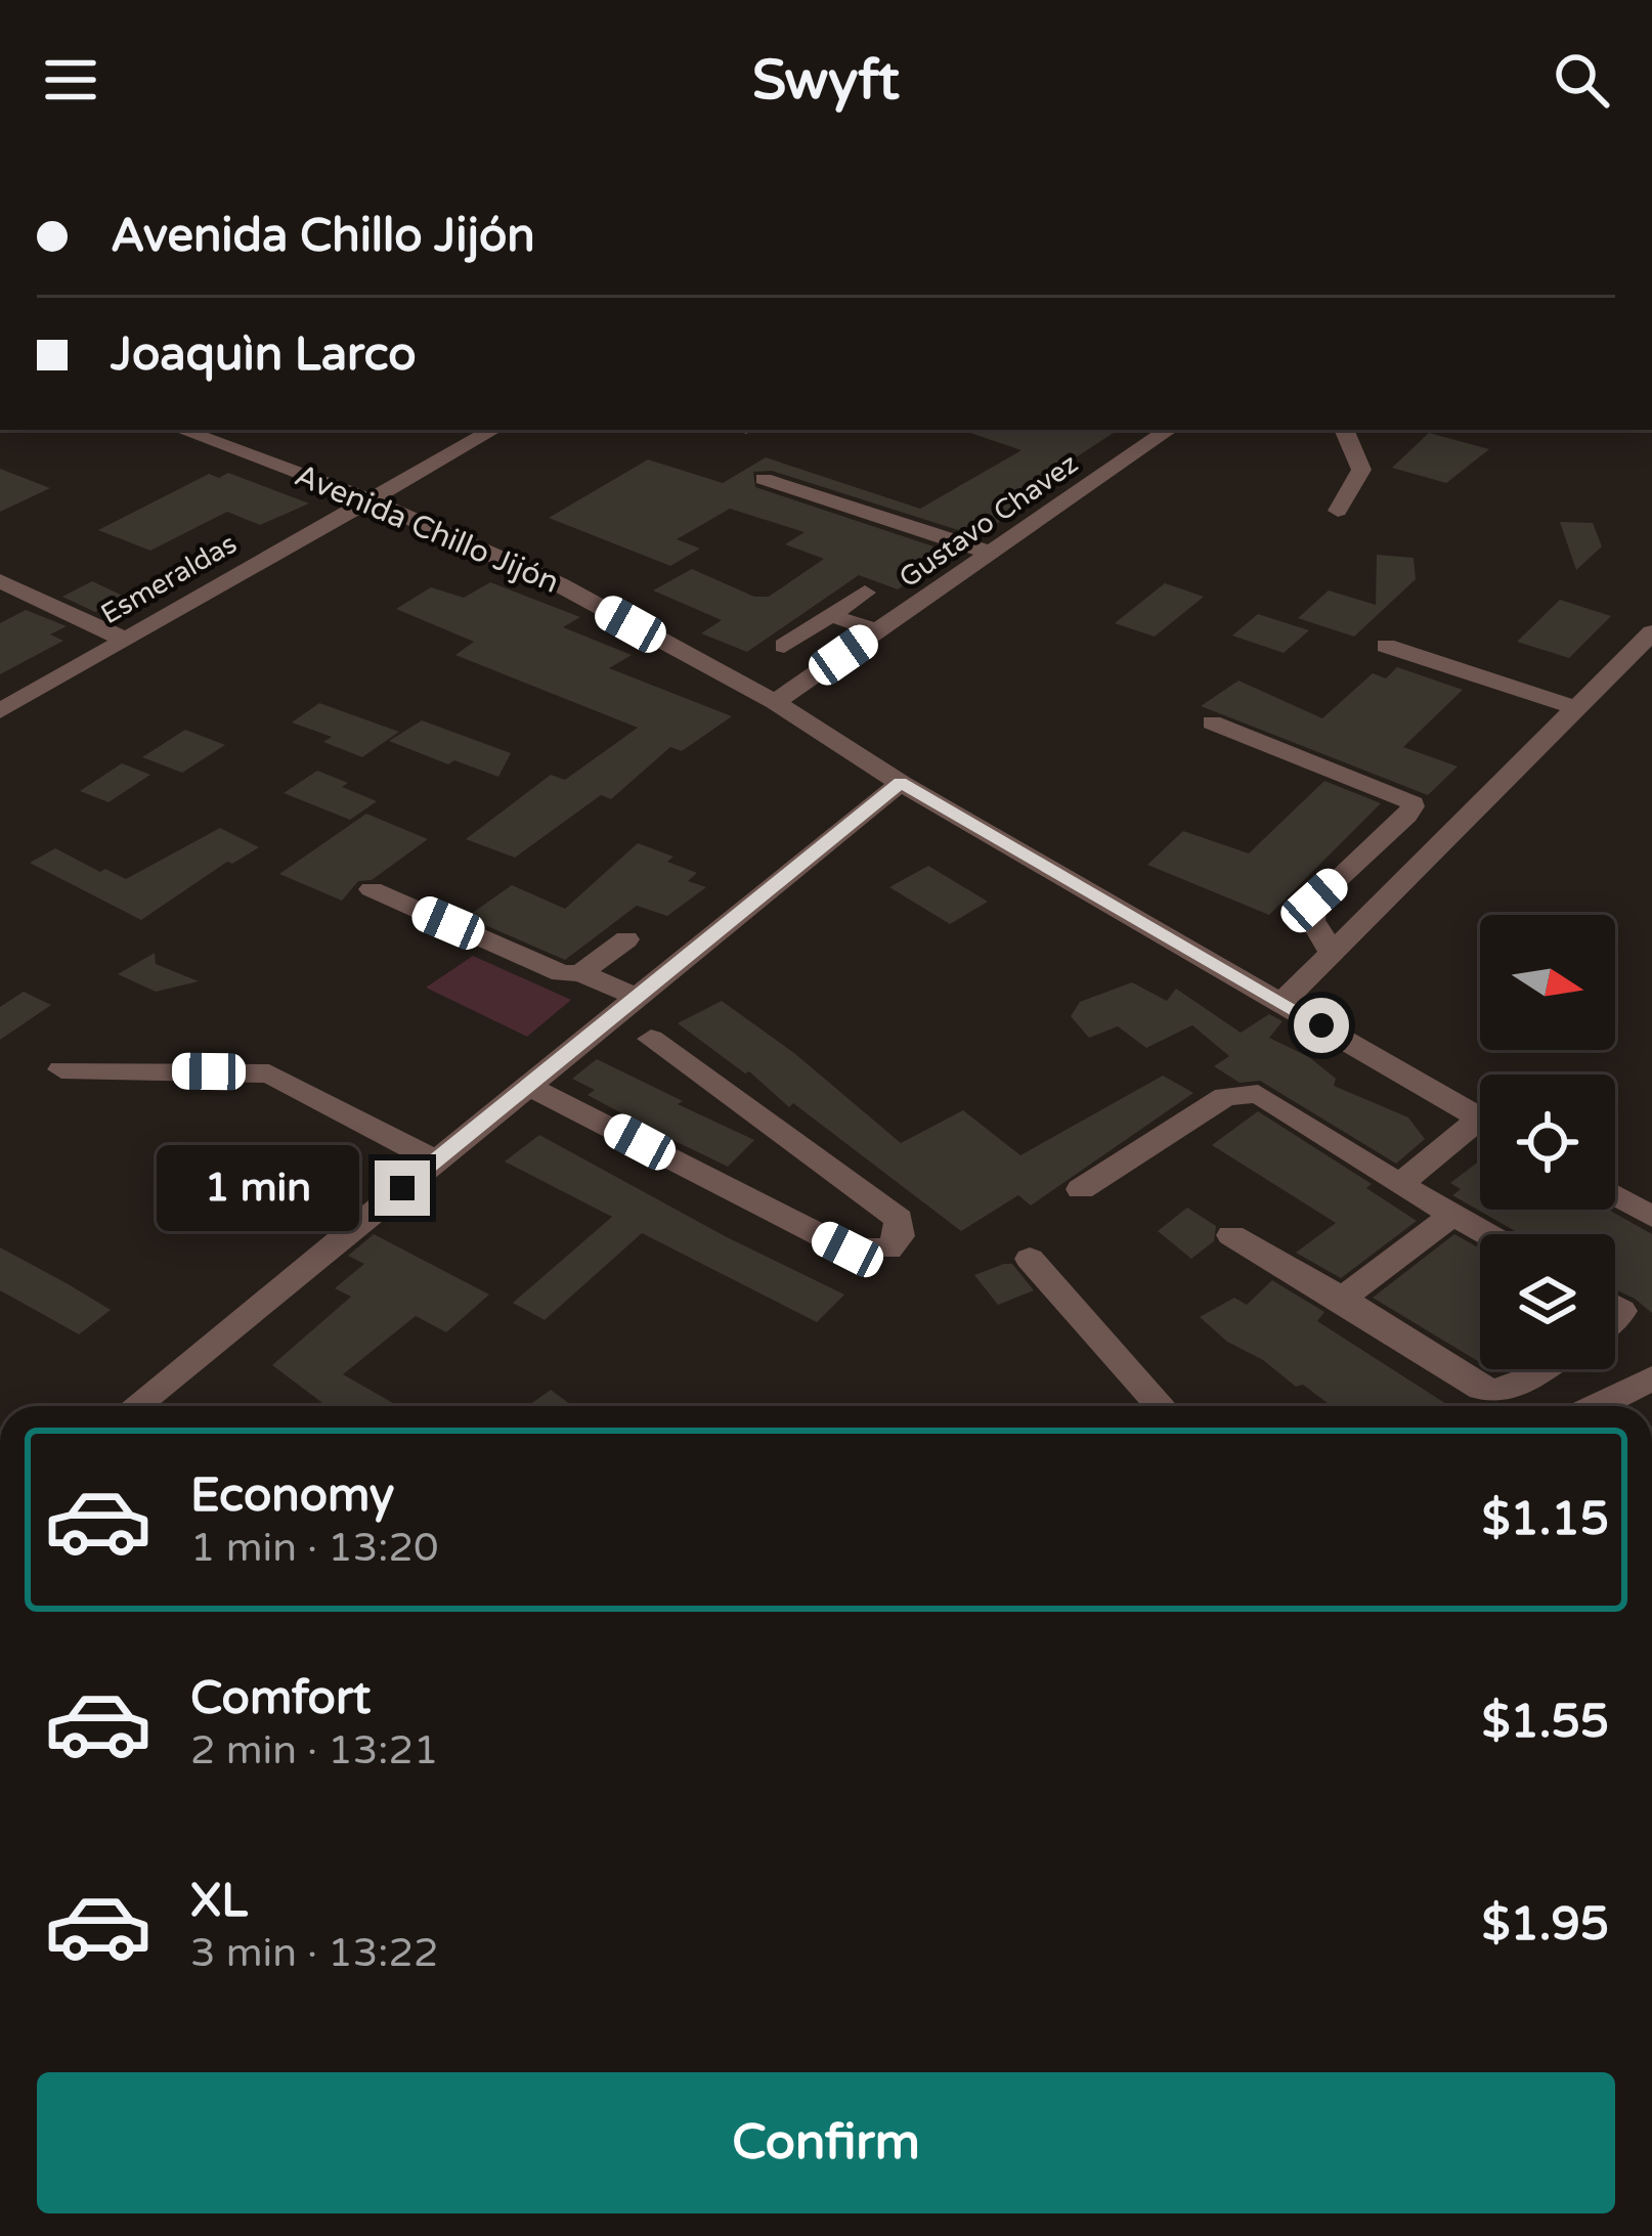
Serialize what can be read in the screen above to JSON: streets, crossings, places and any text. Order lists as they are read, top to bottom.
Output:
{
  "streets": {
    "street": ["Gustavo Chavez", "Avenida Chillo Jijón", "Esmeraldas"]
  },
  "crossings": [
    ["Gustavo Chavez", "Avenida Chillo Jijón"],
    ["Avenida Chillo Jijón", "Esmeraldas"]
  ],
  "north": "right",
  "page": {
    "header": "Swyft",
    "banner": ["Avenida Chillo Jijón", "Joaquìn Larco"],
    "bubble": "1 min",
    "list": [
      {
        "name": "Economy",
        "note": "1 min · 13:20",
        "value": "$1.15"
      },
      {
        "name": "Comfort",
        "note": "2 min · 13:21",
        "value": "$1.55"
      },
      {
        "name": "XL",
        "note": "3 min · 13:22",
        "value": "$1.95"
      }
    ],
    "buttons": "Confirm"
  }
}
